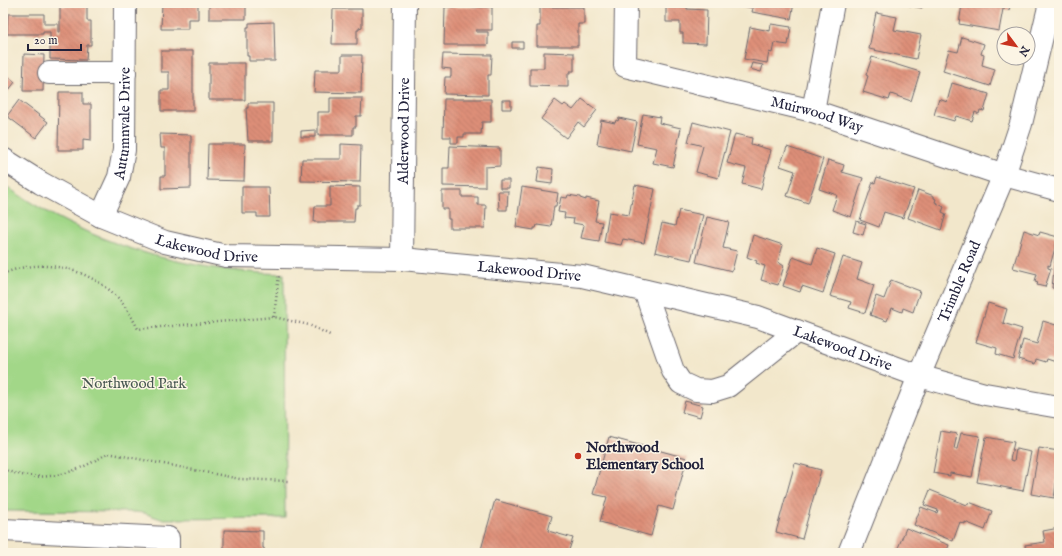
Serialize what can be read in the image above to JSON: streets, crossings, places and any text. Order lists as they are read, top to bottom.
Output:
{
  "streets": {
    "street": [
      "Muirwood Way",
      "Autumnvale Drive",
      "Alderwood Drive",
      "Lakewood Drive",
      "Trimble Road"
    ]
  },
  "crossings": [
    ["Muirwood Way", "Trimble Road"],
    ["Autumnvale Drive", "Lakewood Drive"],
    ["Alderwood Drive", "Lakewood Drive"],
    ["Lakewood Drive", "Trimble Road"]
  ],
  "parks": ["Northwood Park"],
  "places": ["Northwood Elementary School"],
  "scale_bar": "20 m",
  "north": "bottom right"
}
